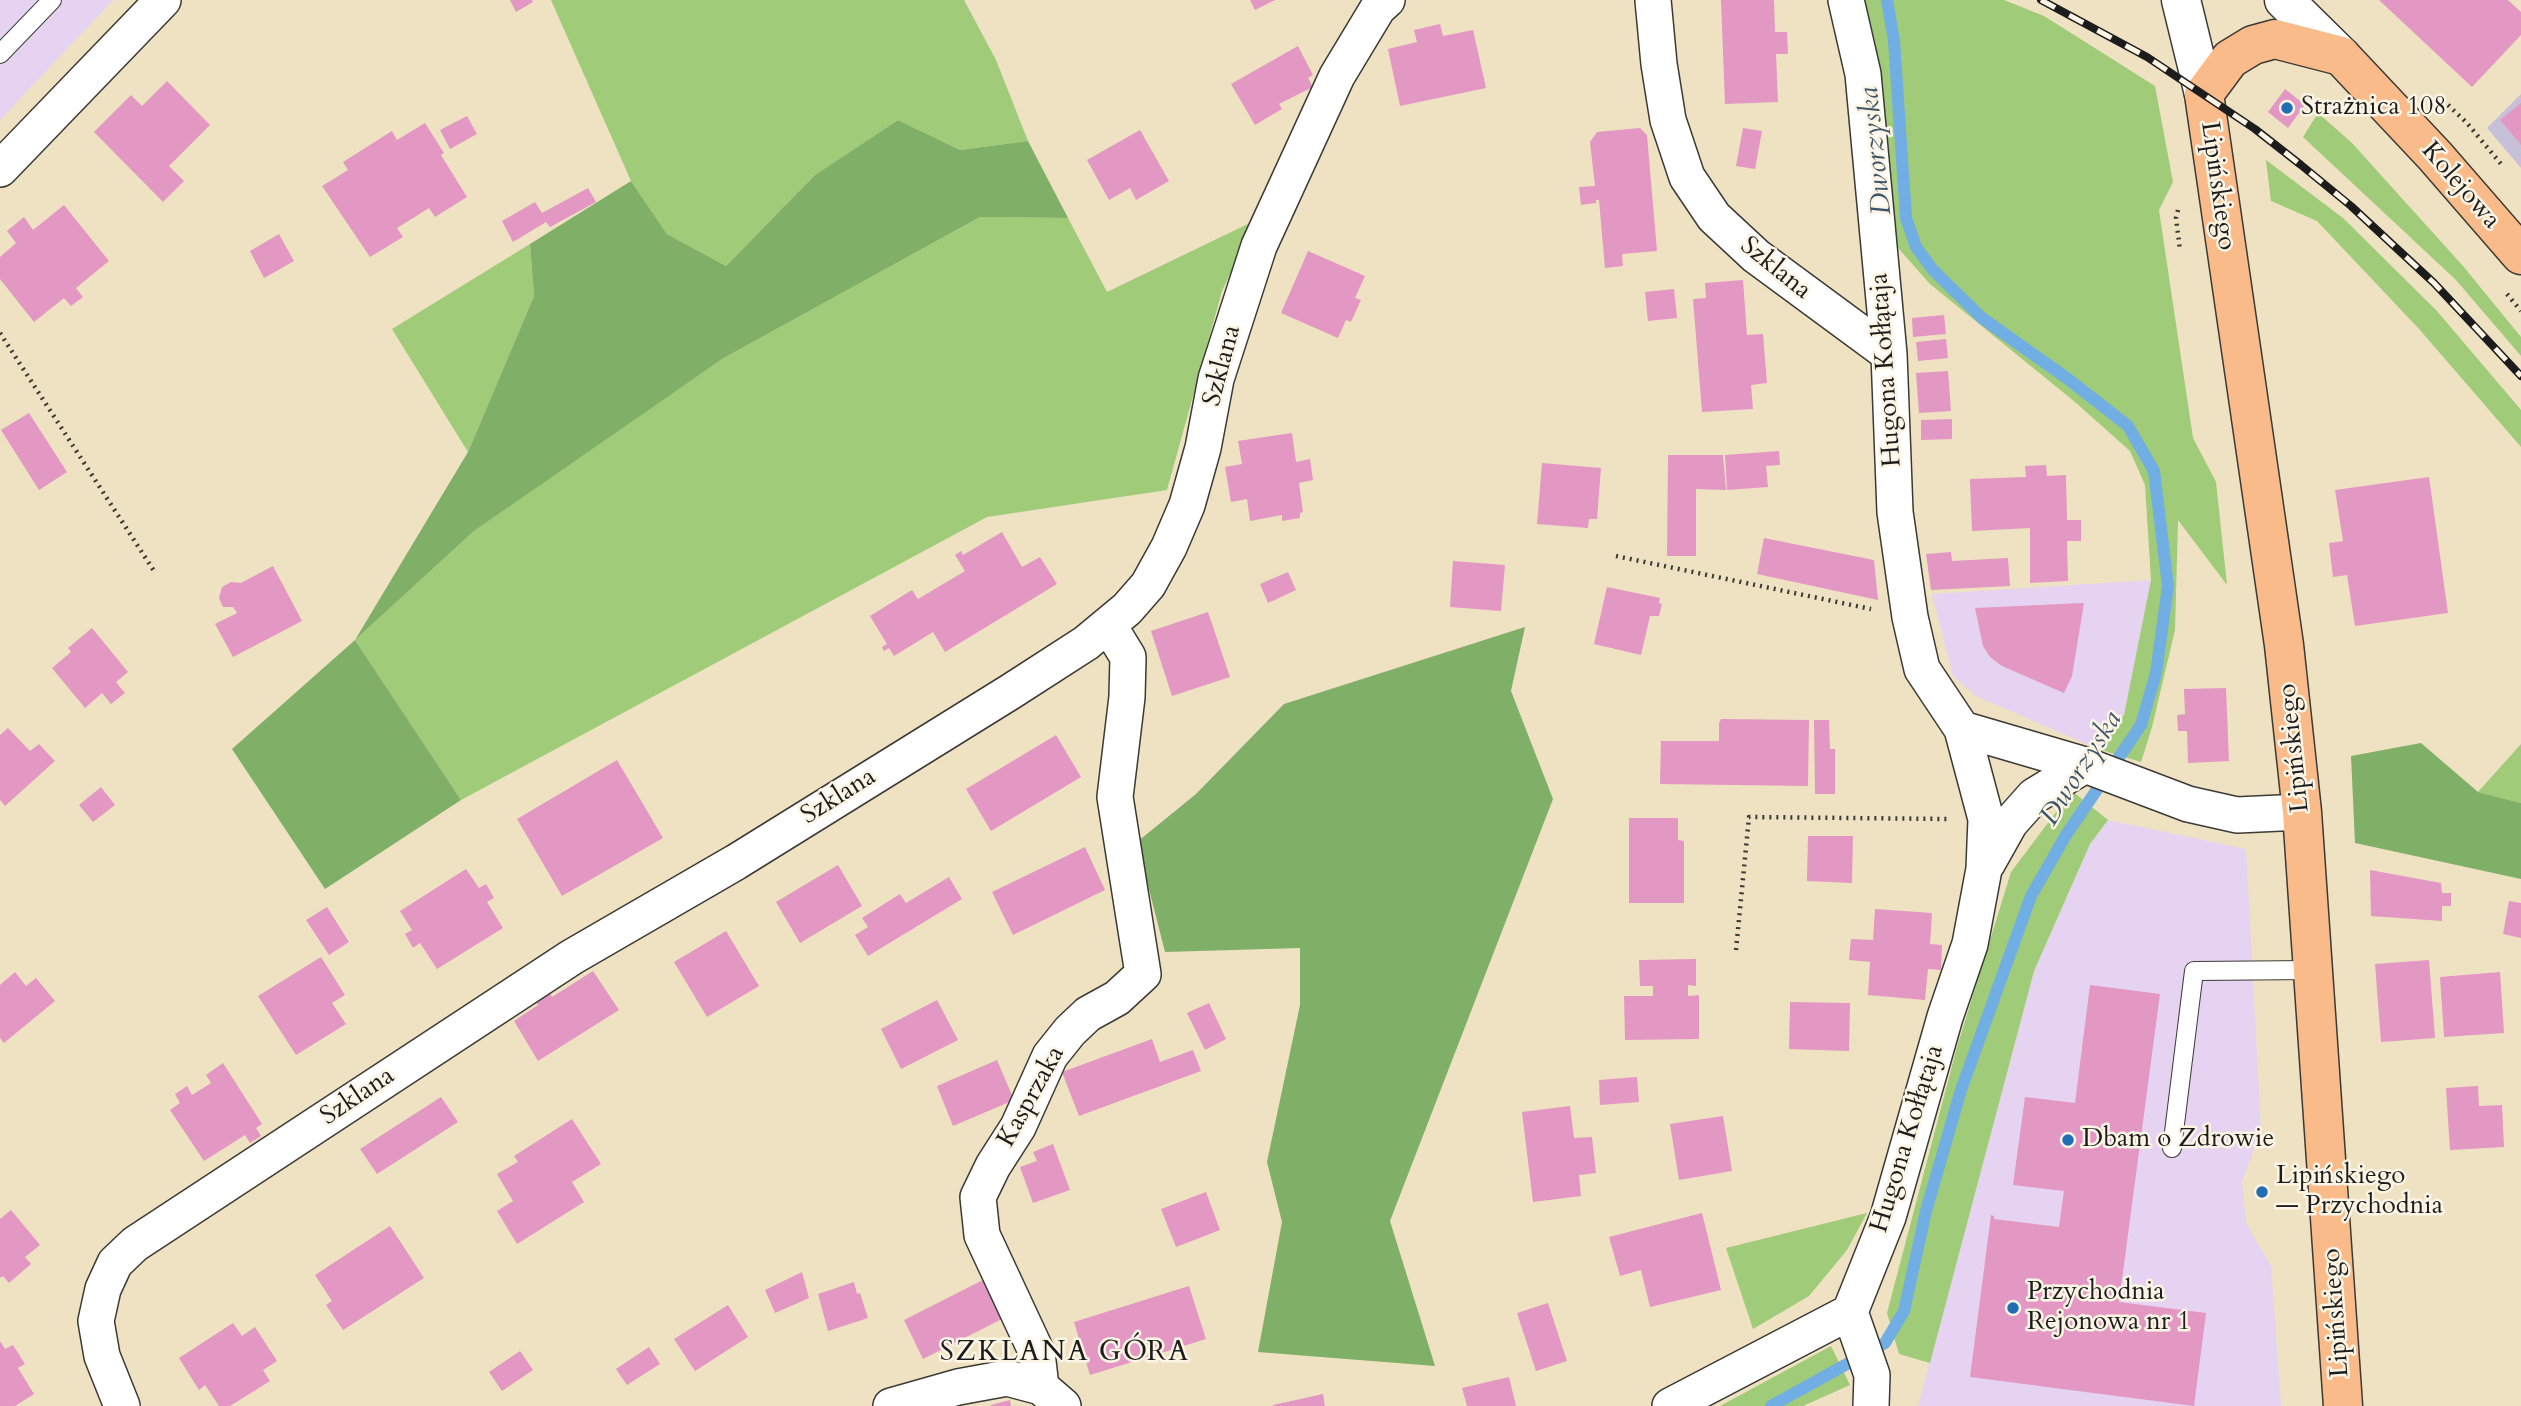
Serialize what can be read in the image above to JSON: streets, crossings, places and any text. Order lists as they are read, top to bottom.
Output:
{
  "streets": {
    "main road": ["Lipińskiego", "Kolejowa"],
    "street": ["Szklana", "Hugona Kołłątaja", "Kasprzaka"]
  },
  "crossings": [
    ["Szklana", "Hugona Kołłątaja"],
    ["Szklana", "Kasprzaka"]
  ],
  "districts": ["SZKLANA GÓRA"],
  "water": ["Dworzyska"],
  "places": [
    "Strażnica 108",
    "Dbam o Zdrowie",
    "Lipińskiego — Przychodnia",
    "Przychodnia Rejonowa nr 1"
  ]
}
